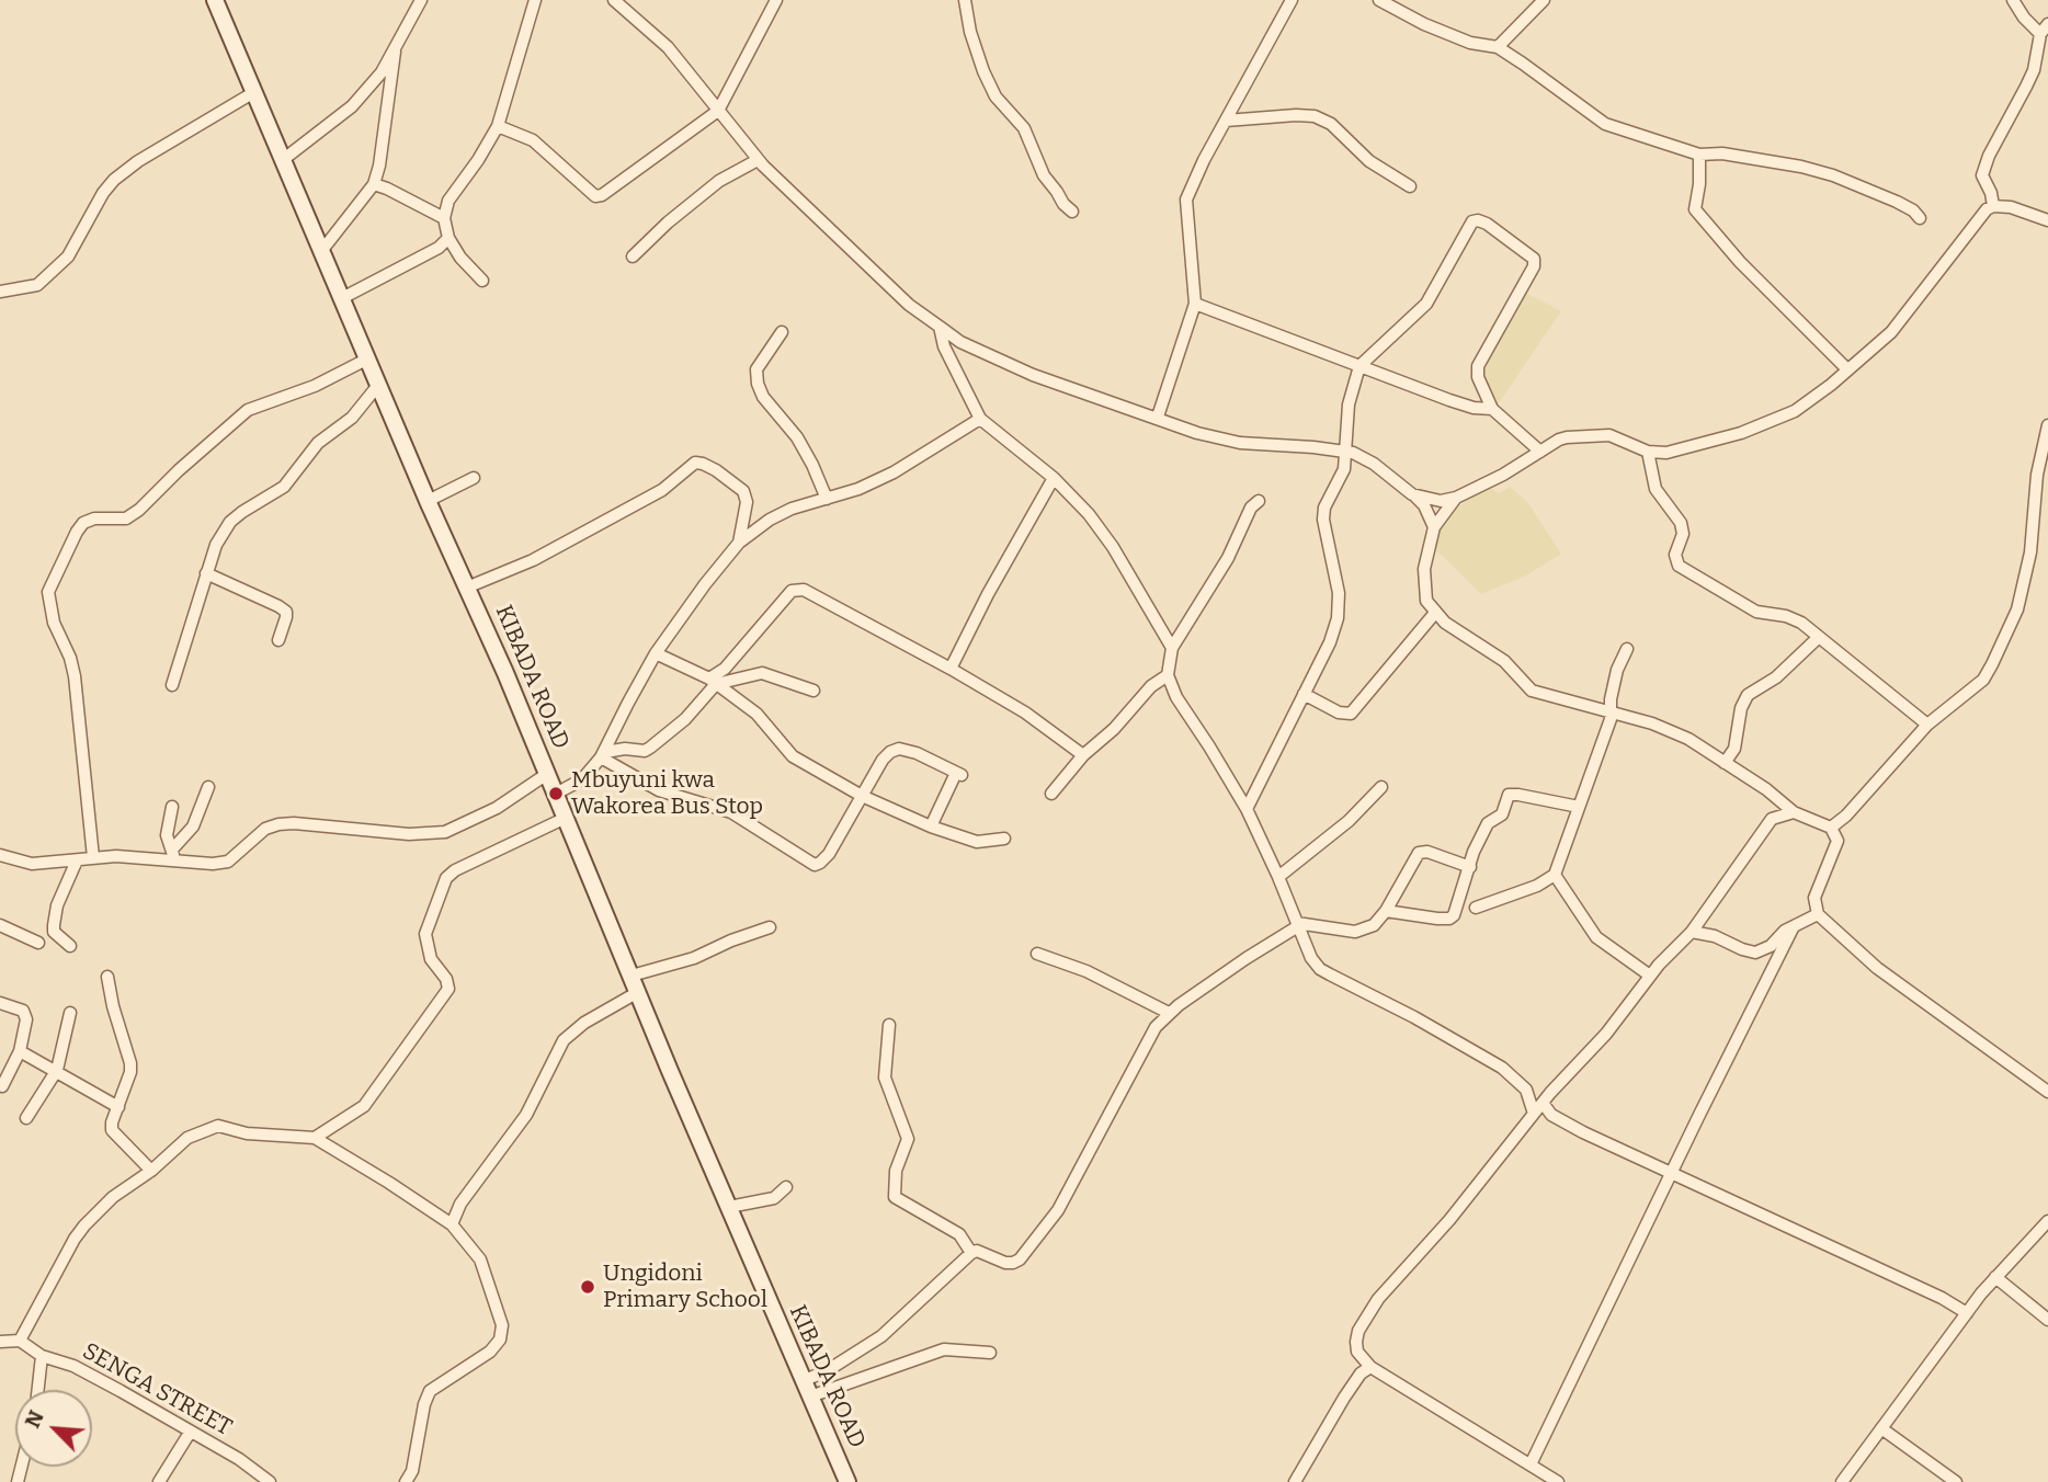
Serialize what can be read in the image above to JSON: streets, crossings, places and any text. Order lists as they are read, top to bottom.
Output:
{
  "streets": {
    "main road": ["KIBADA ROAD"],
    "street": ["SENGA STREET"]
  },
  "places": ["Mbuyuni kwa Wakorea Bus Stop", "Ungidoni Primary School"],
  "north": "top left"
}
